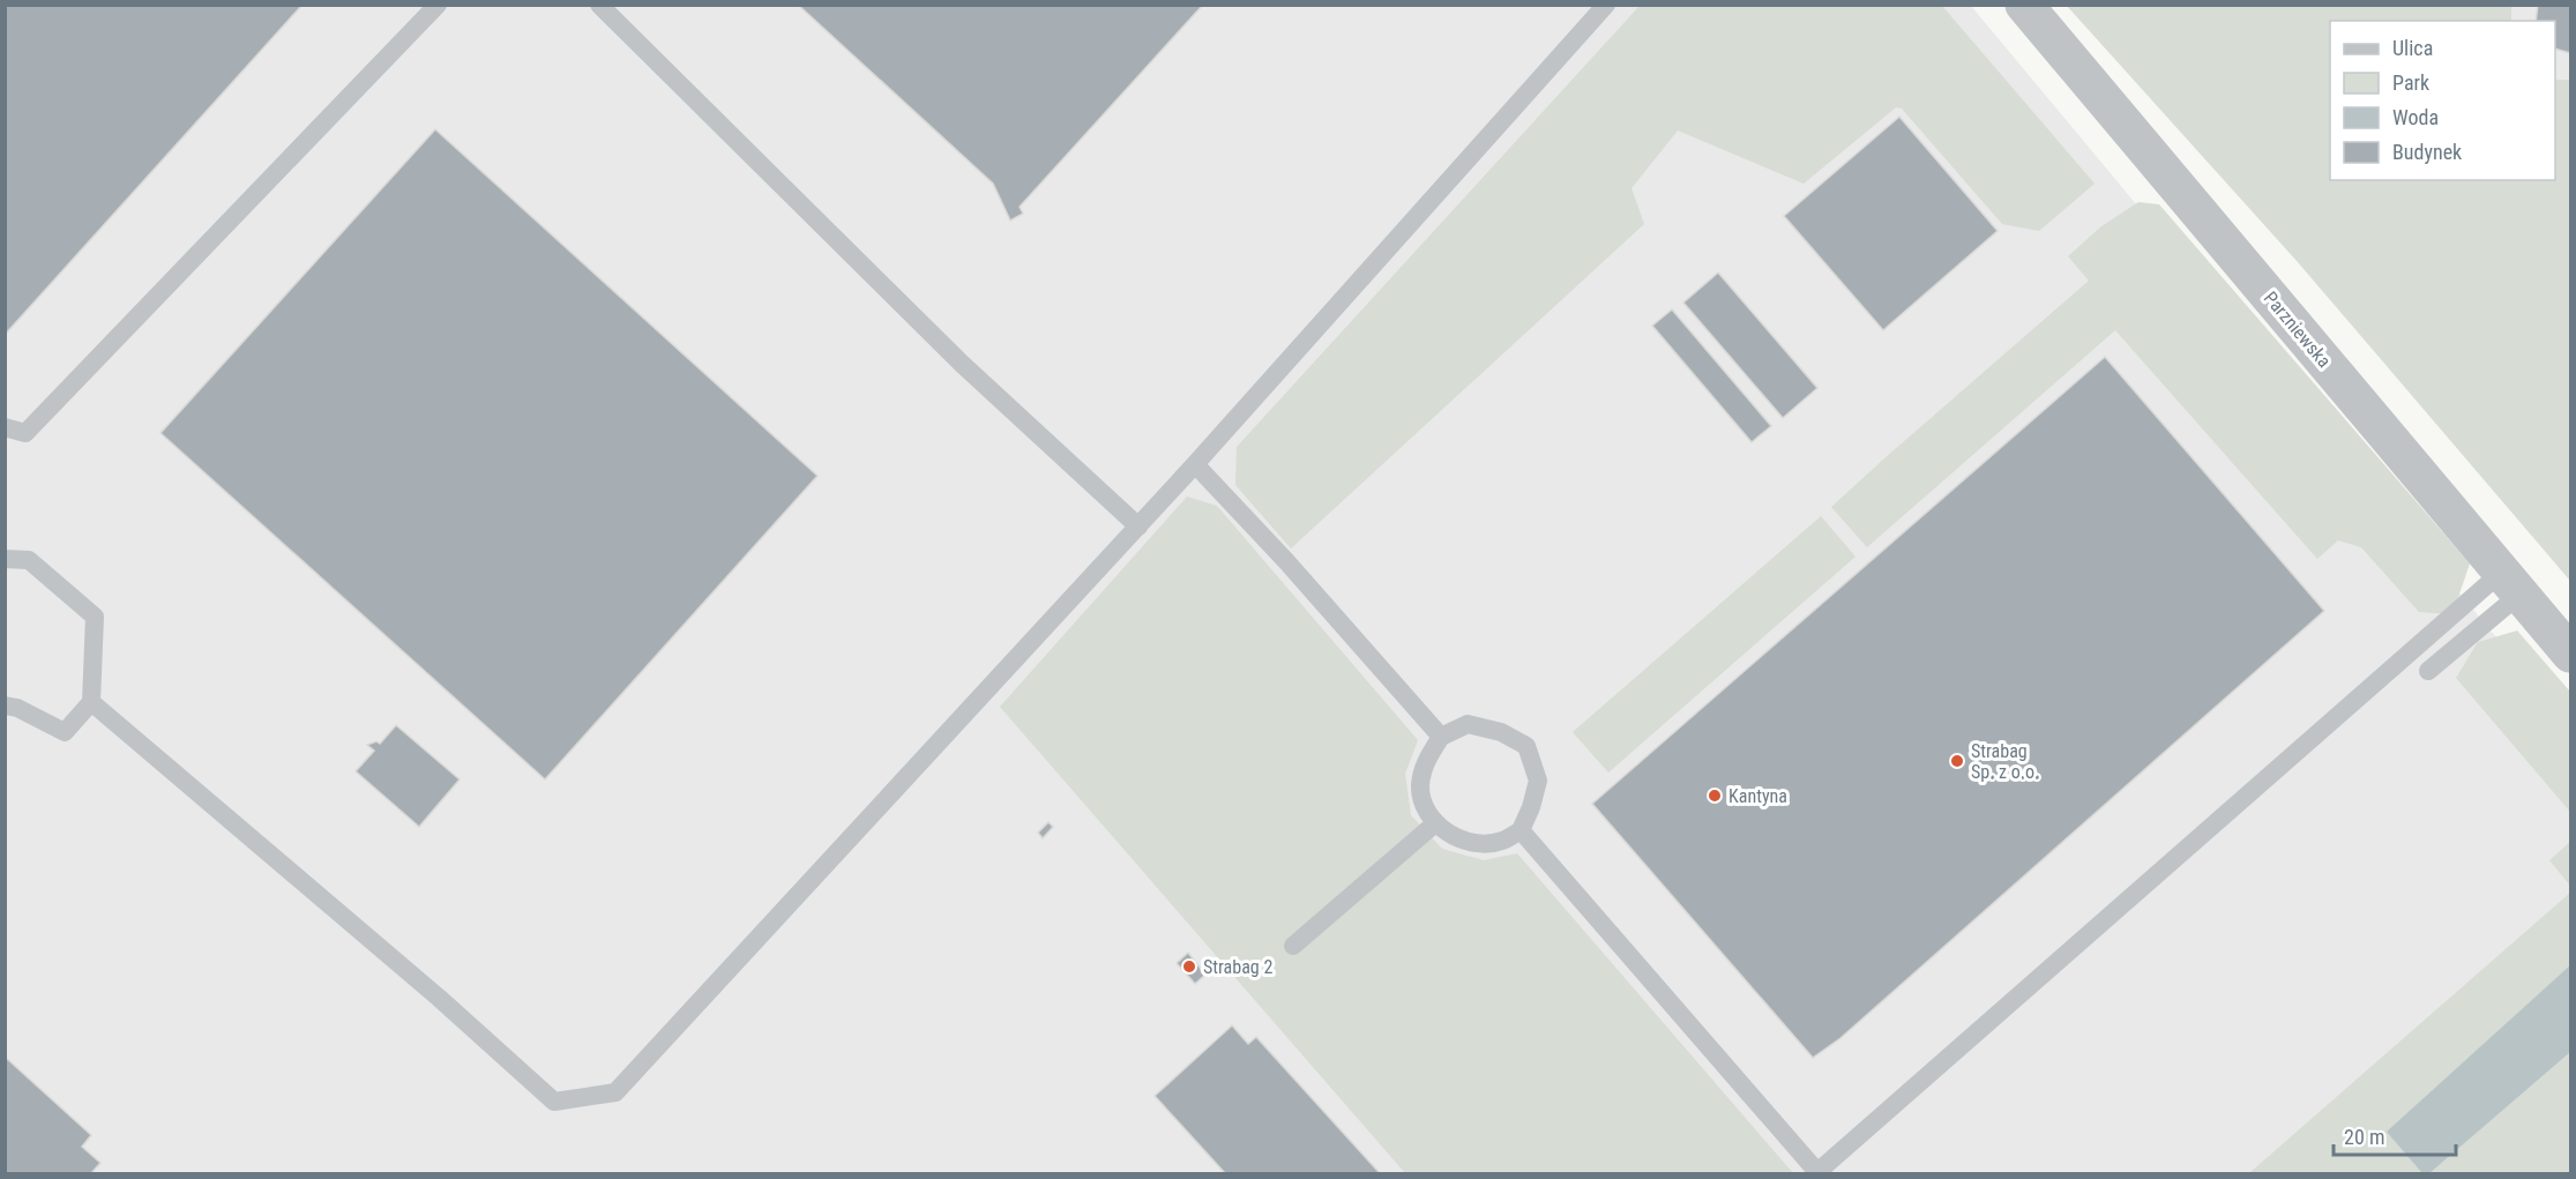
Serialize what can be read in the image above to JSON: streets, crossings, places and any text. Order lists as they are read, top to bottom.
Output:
{
  "streets": {
    "street": ["Parzniewska"]
  },
  "places": ["Strabag Sp. z o.o.", "Kantyna", "Strabag 2"],
  "legend": [
    "Ulica",
    "Park",
    "Woda",
    "Budynek"
  ],
  "scale_bar": "20 m"
}
